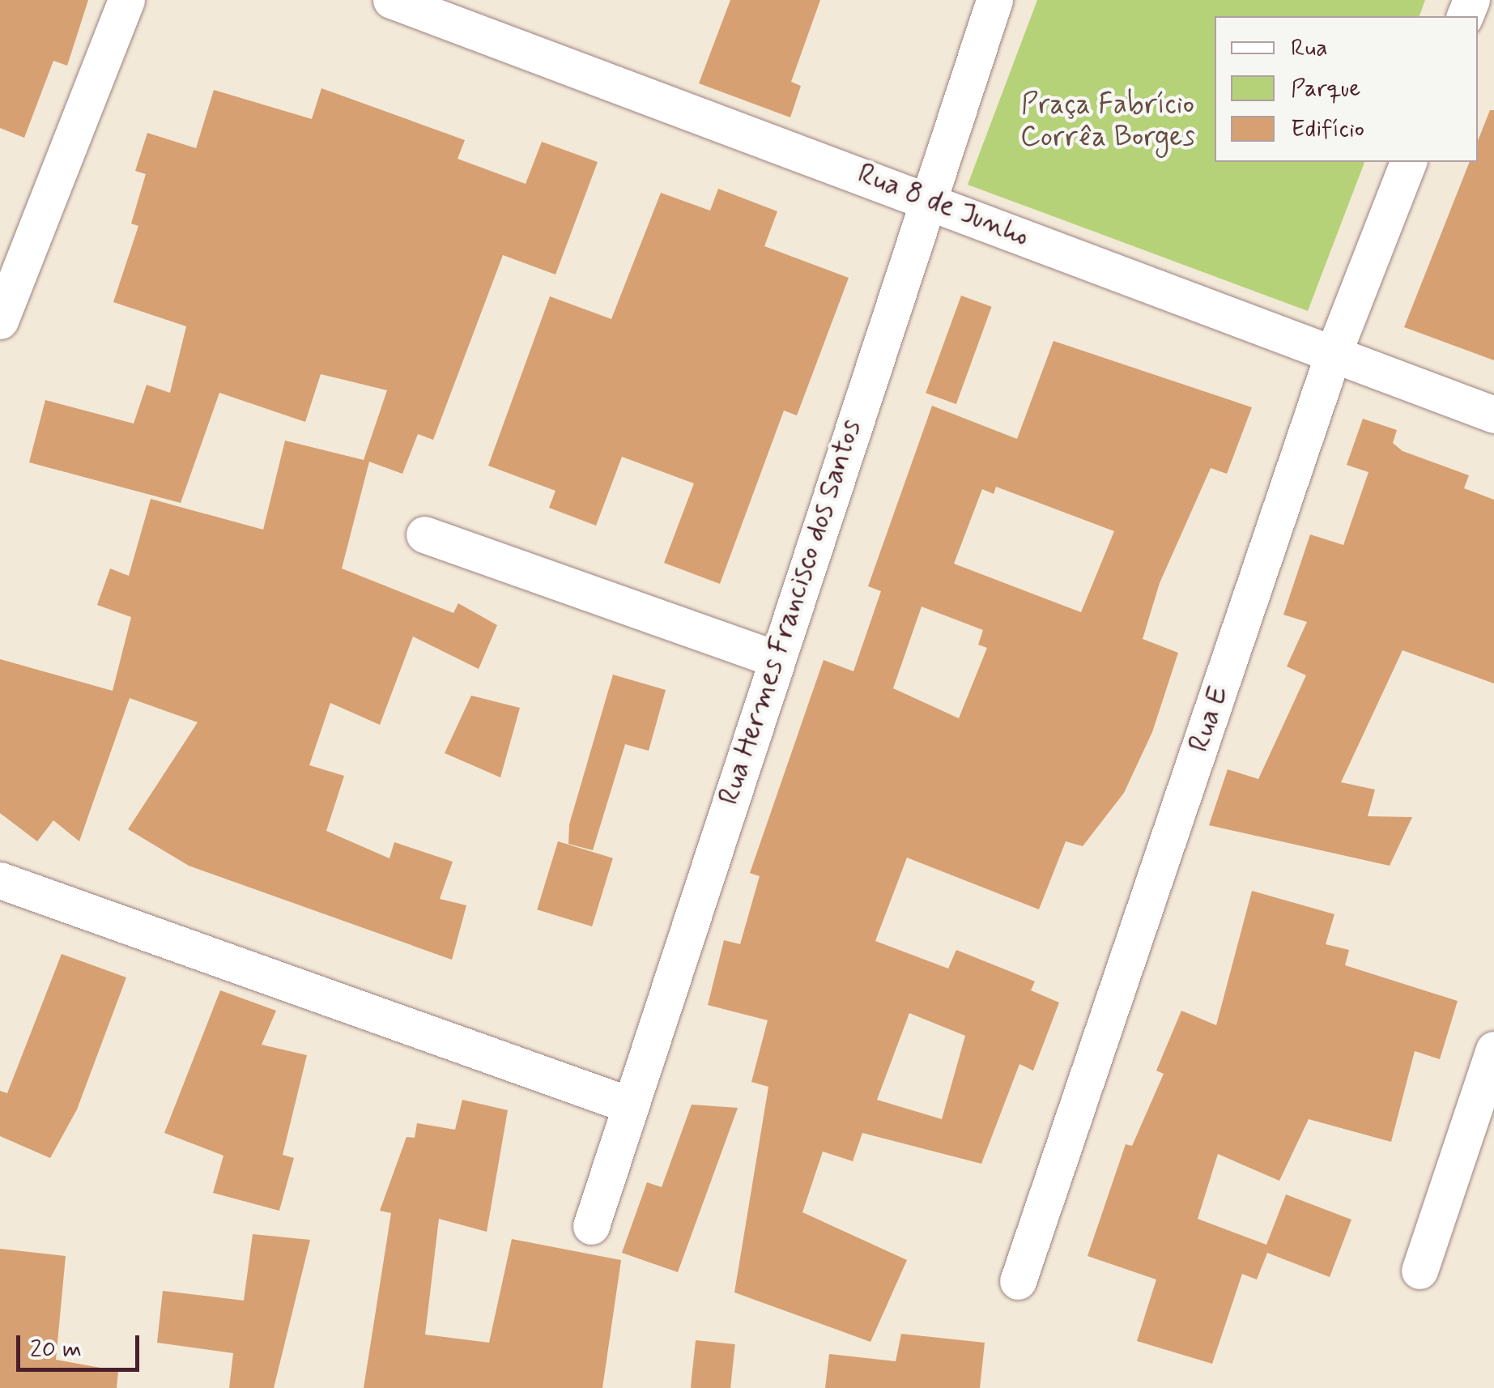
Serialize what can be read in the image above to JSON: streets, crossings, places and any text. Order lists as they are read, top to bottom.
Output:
{
  "streets": {
    "street": ["Rua 8 de Junho", "Rua Hermes Francisco dos Santos", "Rua E"]
  },
  "crossings": [
    ["Rua 8 de Junho", "Rua Hermes Francisco dos Santos"],
    ["Rua 8 de Junho", "Rua E"]
  ],
  "parks": ["Praça Fabrício Corrêa Borges"],
  "legend": ["Rua", "Parque", "Edifício"],
  "scale_bar": "20 m"
}
